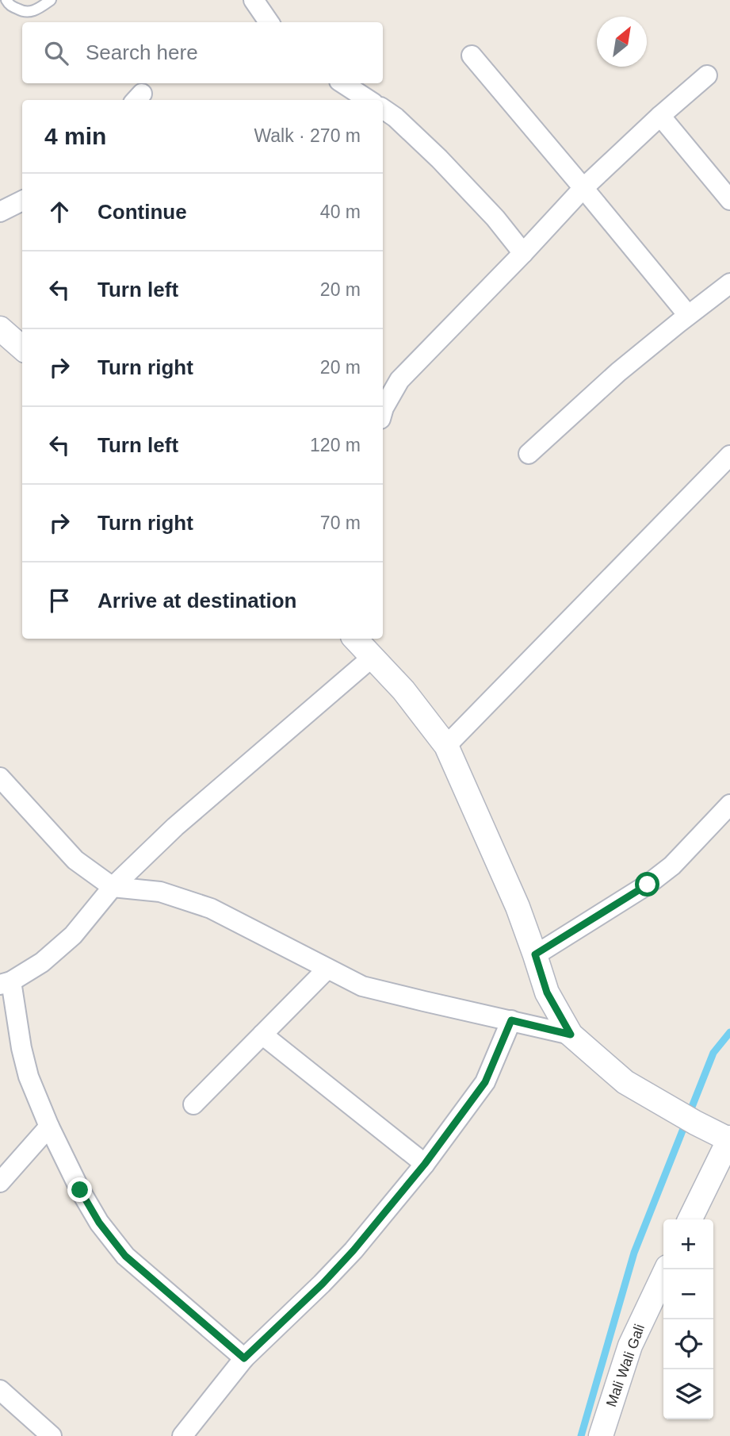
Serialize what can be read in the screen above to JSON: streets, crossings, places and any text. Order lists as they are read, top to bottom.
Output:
{
  "streets": {
    "street": ["Mali Wali Gali"]
  },
  "north": "top right",
  "page": {
    "search": "Search here",
    "heading": ["4 min", "Walk · 270 m"],
    "list": [
      ["Continue", "40 m"],
      ["Turn left", "20 m"],
      ["Turn right", "20 m"],
      ["Turn left", "120 m"],
      ["Turn right", "70 m"],
      "Arrive at destination"
    ],
    "map_buttons": ["+", "−"]
  }
}
